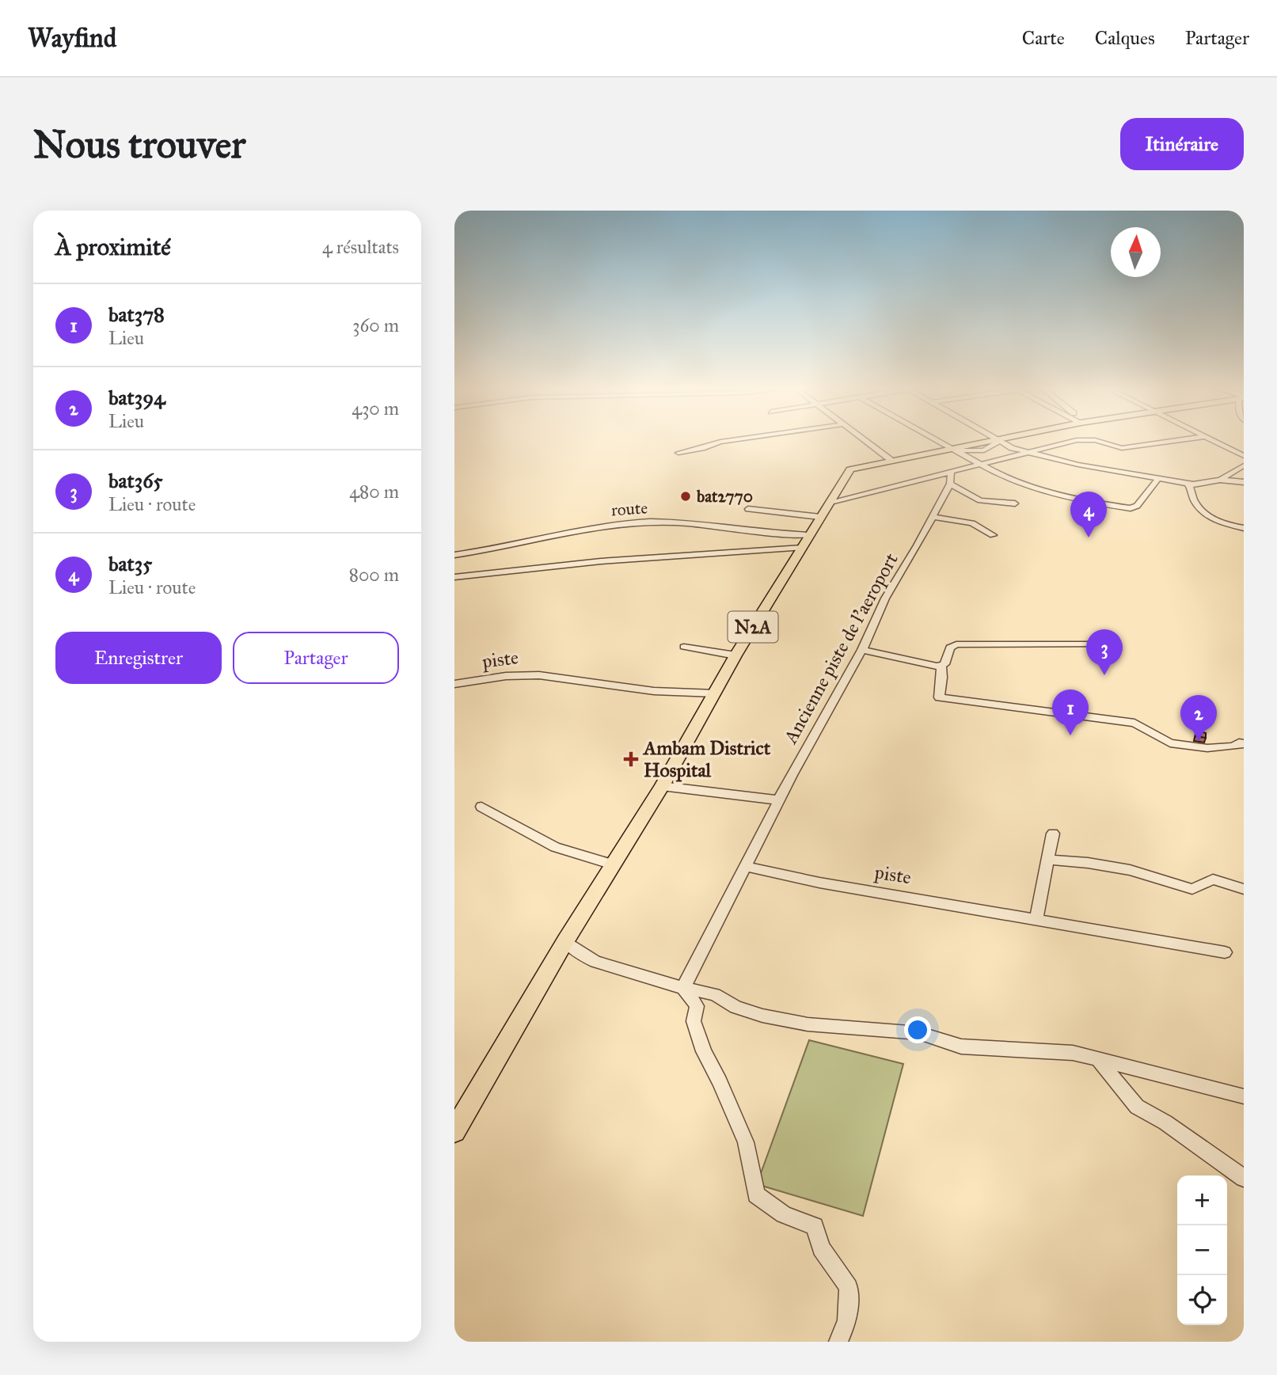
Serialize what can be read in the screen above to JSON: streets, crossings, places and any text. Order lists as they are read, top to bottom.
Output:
{
  "streets": {
    "highway": ["N2A"],
    "street": ["route", "Ancienne piste de l'aeroport", "piste"]
  },
  "crossings": [
    ["route", "N2A"],
    ["N2A", "piste"],
    ["Ancienne piste de l'aeroport", "piste"]
  ],
  "places": {
    "other": ["bat2770"],
    "health": ["Ambam District Hospital"]
  },
  "north": "top",
  "page": {
    "header": "Wayfind",
    "nav": ["Carte", "Calques", "Partager"],
    "buttons": [
      "Itinéraire",
      ["Enregistrer", "Partager"]
    ],
    "title": "Nous trouver",
    "heading": ["À proximité", "4 résultats"],
    "list": [
      {
        "mark": "1",
        "name": "bat378",
        "note": "Lieu",
        "value": "360 m"
      },
      {
        "mark": "2",
        "name": "bat394",
        "note": "Lieu",
        "value": "430 m"
      },
      {
        "mark": "3",
        "name": "bat365",
        "note": "Lieu · route",
        "value": "480 m"
      },
      {
        "mark": "4",
        "name": "bat35",
        "note": "Lieu · route",
        "value": "800 m"
      }
    ],
    "pins": [
      "4",
      "3",
      "1",
      "2"
    ],
    "map_buttons": ["+", "−"]
  }
}
